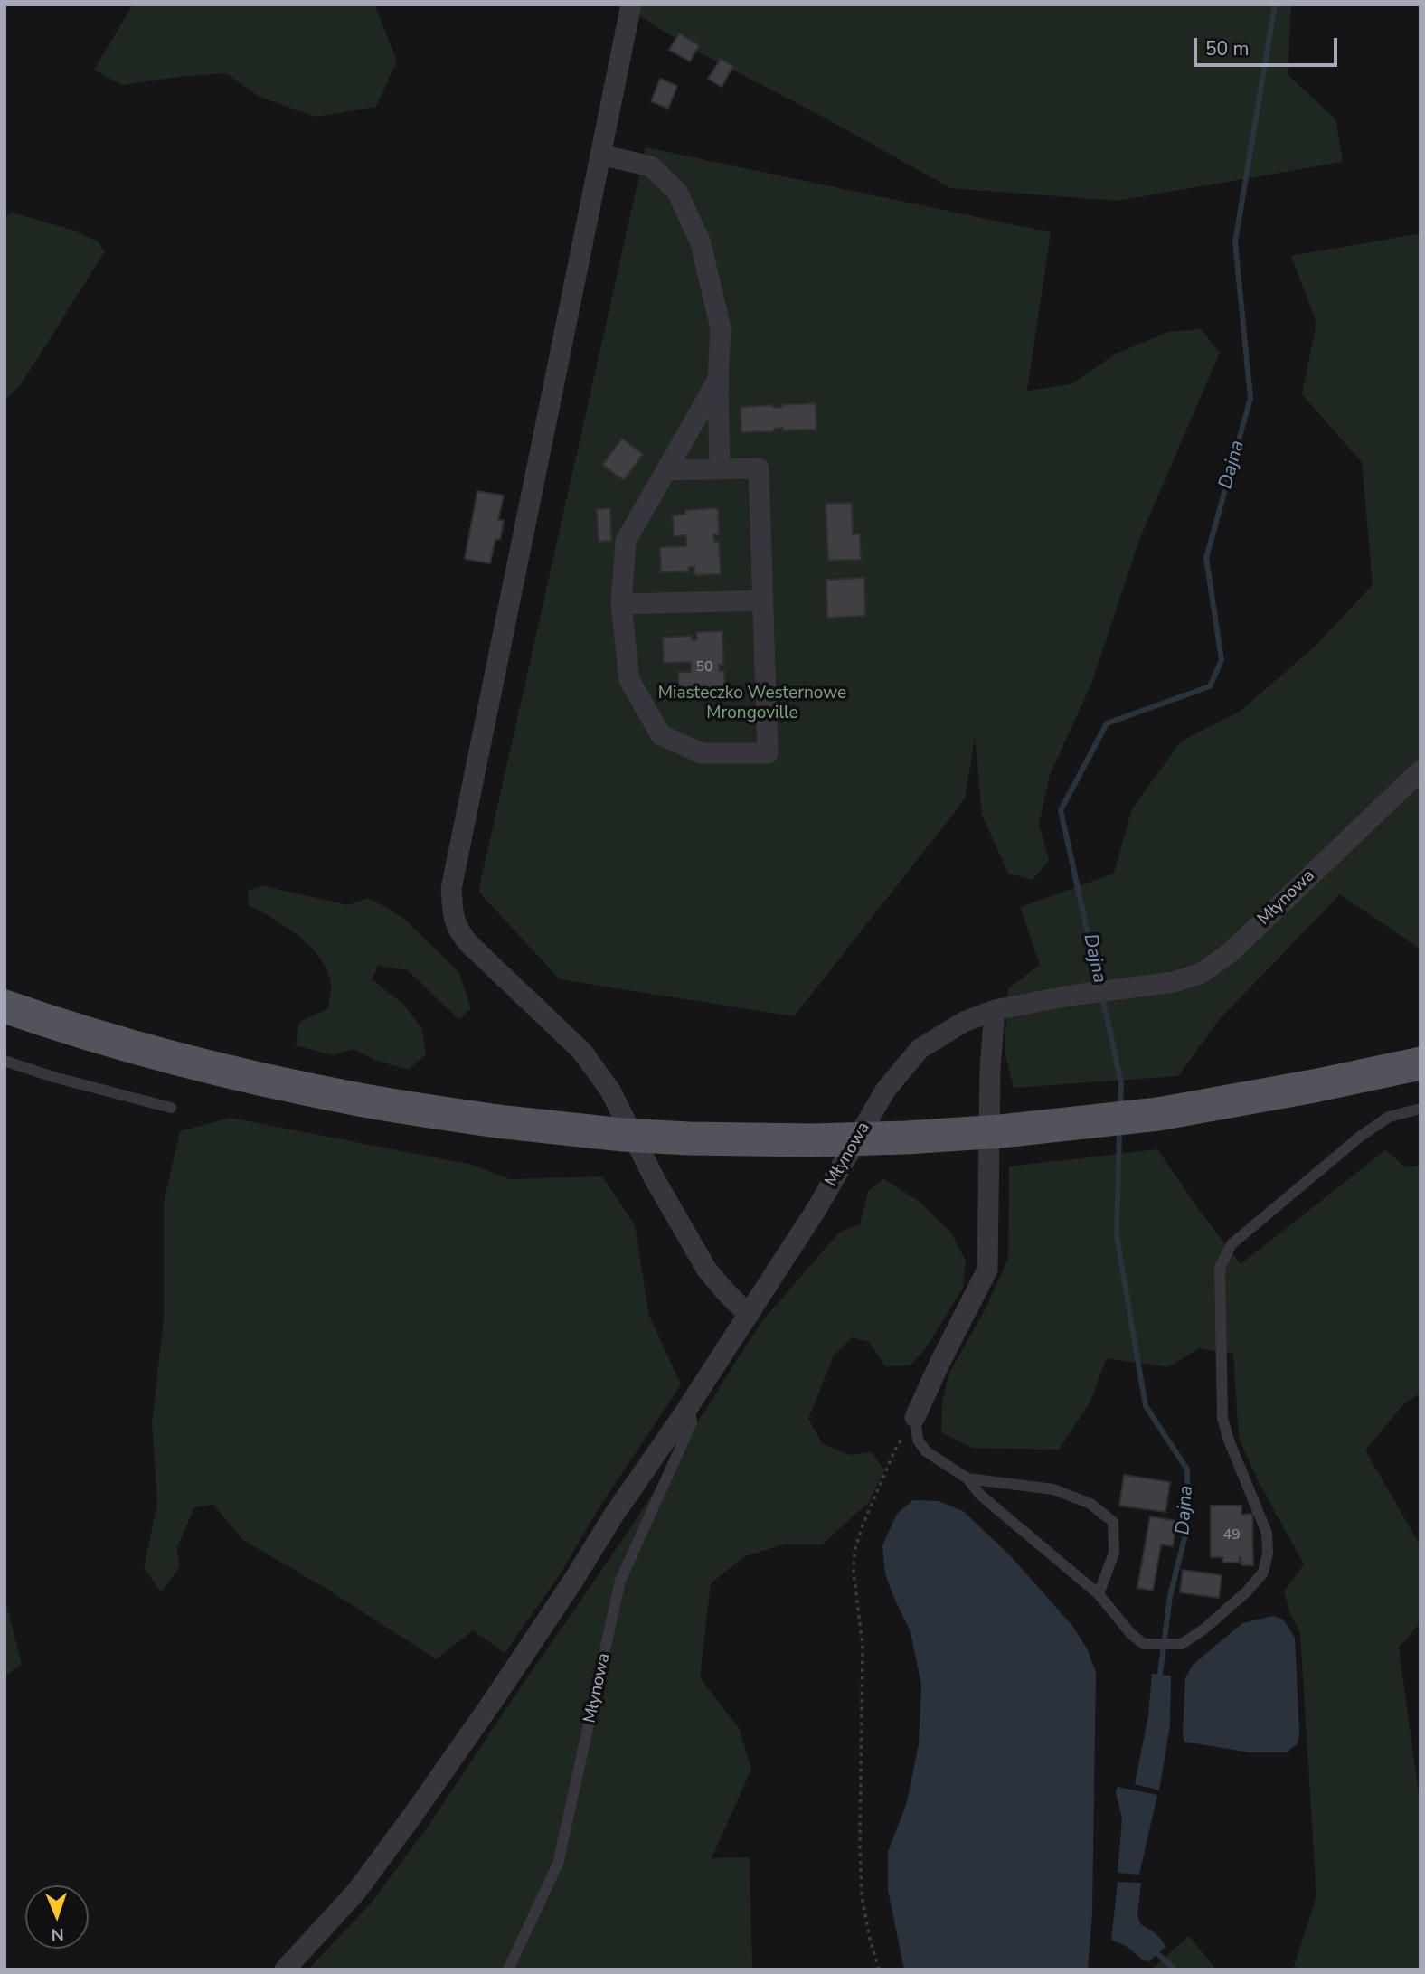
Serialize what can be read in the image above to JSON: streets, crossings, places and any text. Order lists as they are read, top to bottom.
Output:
{
  "streets": {
    "street": ["Młynowa"]
  },
  "water": ["Dajna"],
  "parks": ["Miasteczko Westernowe Mrongoville"],
  "house_numbers": ["50", "49"],
  "scale_bar": "50 m",
  "north": "bottom"
}
